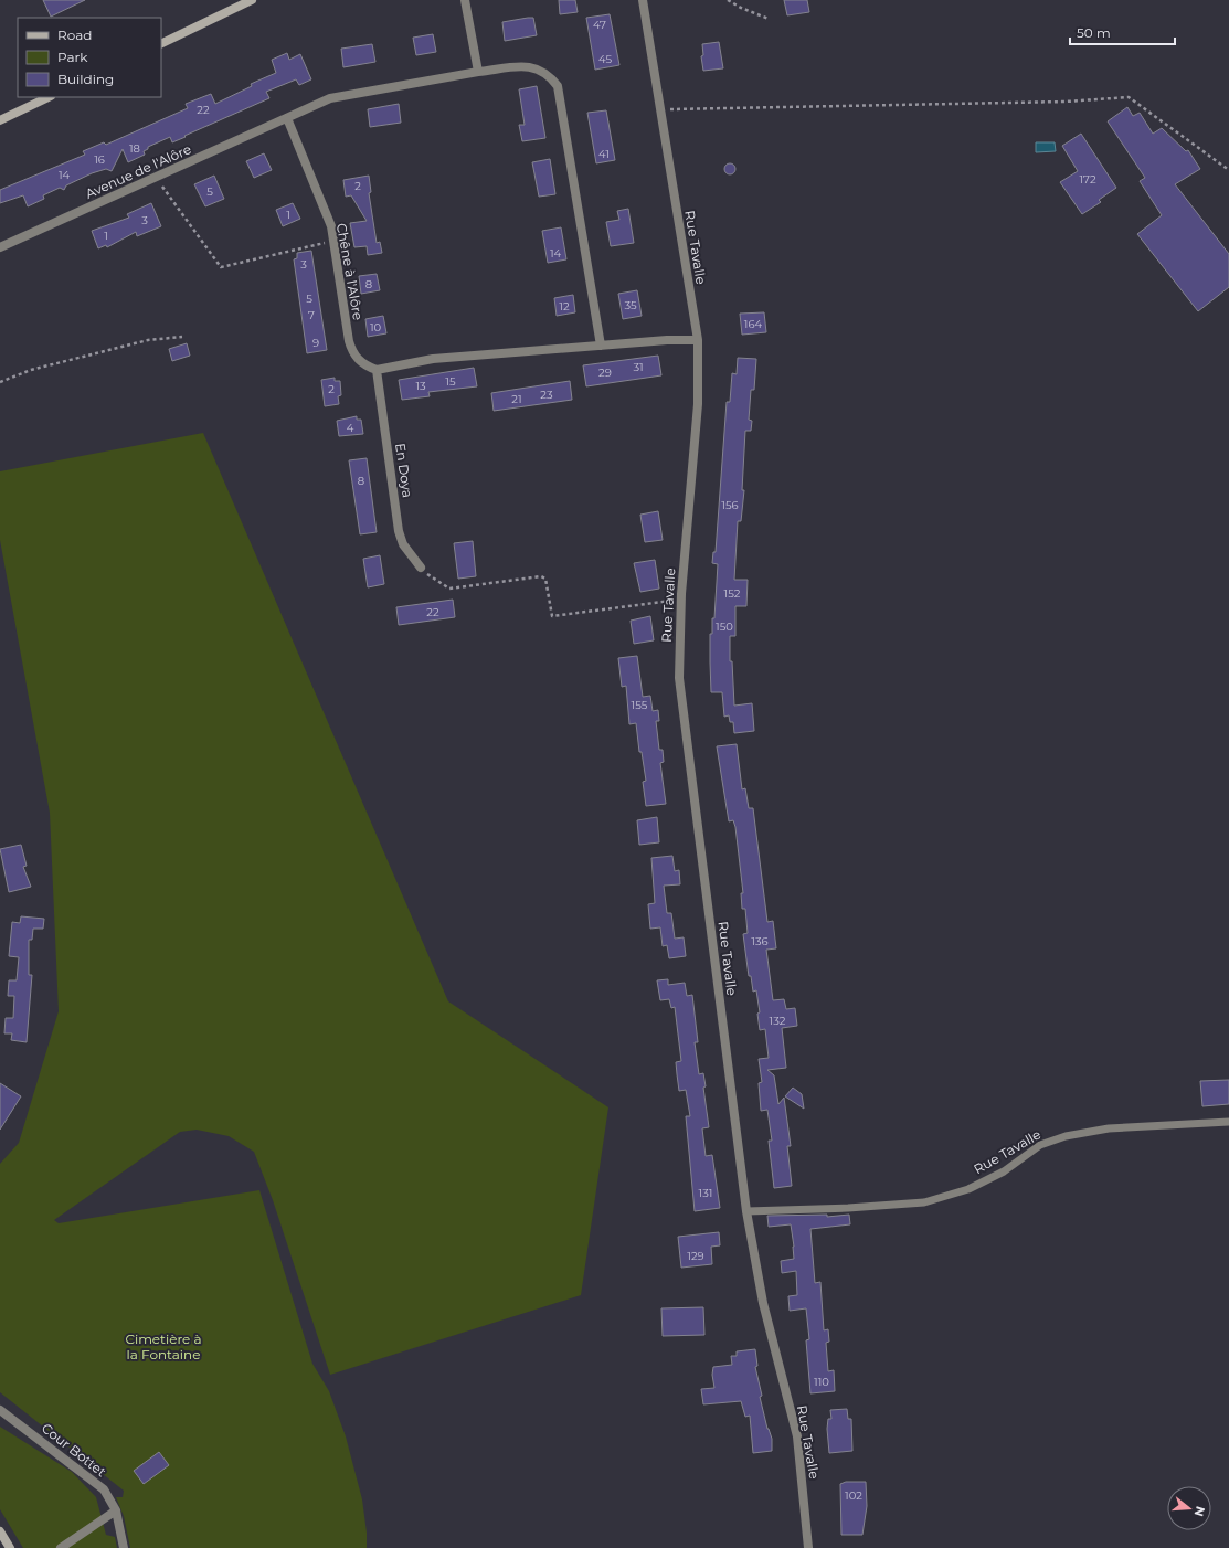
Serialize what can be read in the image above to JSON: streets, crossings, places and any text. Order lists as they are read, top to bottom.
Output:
{
  "streets": {
    "street": [
      "Avenue de l'Alôre",
      "Rue Tavalle",
      "Chêne à l'Alôre",
      "En Doya",
      "Cour Bottet"
    ]
  },
  "crossings": [
    ["Avenue de l'Alôre", "Chêne à l'Alôre"],
    ["Chêne à l'Alôre", "En Doya"]
  ],
  "parks": ["Cimetière à la Fontaine"],
  "house_numbers": [
    "47",
    "45",
    "22",
    "18",
    "41",
    "16",
    "14",
    "172",
    "2",
    "5",
    "1",
    "3",
    "1",
    "14",
    "3",
    "8",
    "5",
    "35",
    "12",
    "7",
    "164",
    "10",
    "9",
    "31",
    "29",
    "15",
    "13",
    "2",
    "23",
    "21",
    "4",
    "8",
    "156",
    "152",
    "22",
    "150",
    "155",
    "136",
    "132",
    "131",
    "129",
    "110",
    "102"
  ],
  "legend": ["Road", "Park", "Building"],
  "scale_bar": "50 m",
  "north": "right"
}
